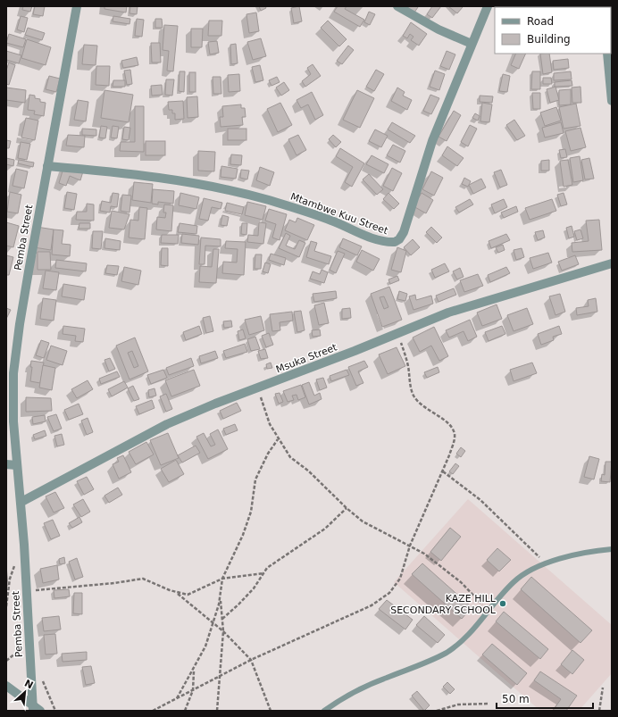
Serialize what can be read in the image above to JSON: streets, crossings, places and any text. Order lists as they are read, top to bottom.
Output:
{
  "streets": {
    "street": ["Mtambwe Kuu Street", "Pemba Street", "Msuka Street"]
  },
  "crossings": [
    ["Mtambwe Kuu Street", "Pemba Street"],
    ["Pemba Street", "Msuka Street"]
  ],
  "places": ["KAZE HILL SECONDARY SCHOOL"],
  "legend": ["Road", "Building"],
  "scale_bar": "50 m",
  "north": "top right"
}
